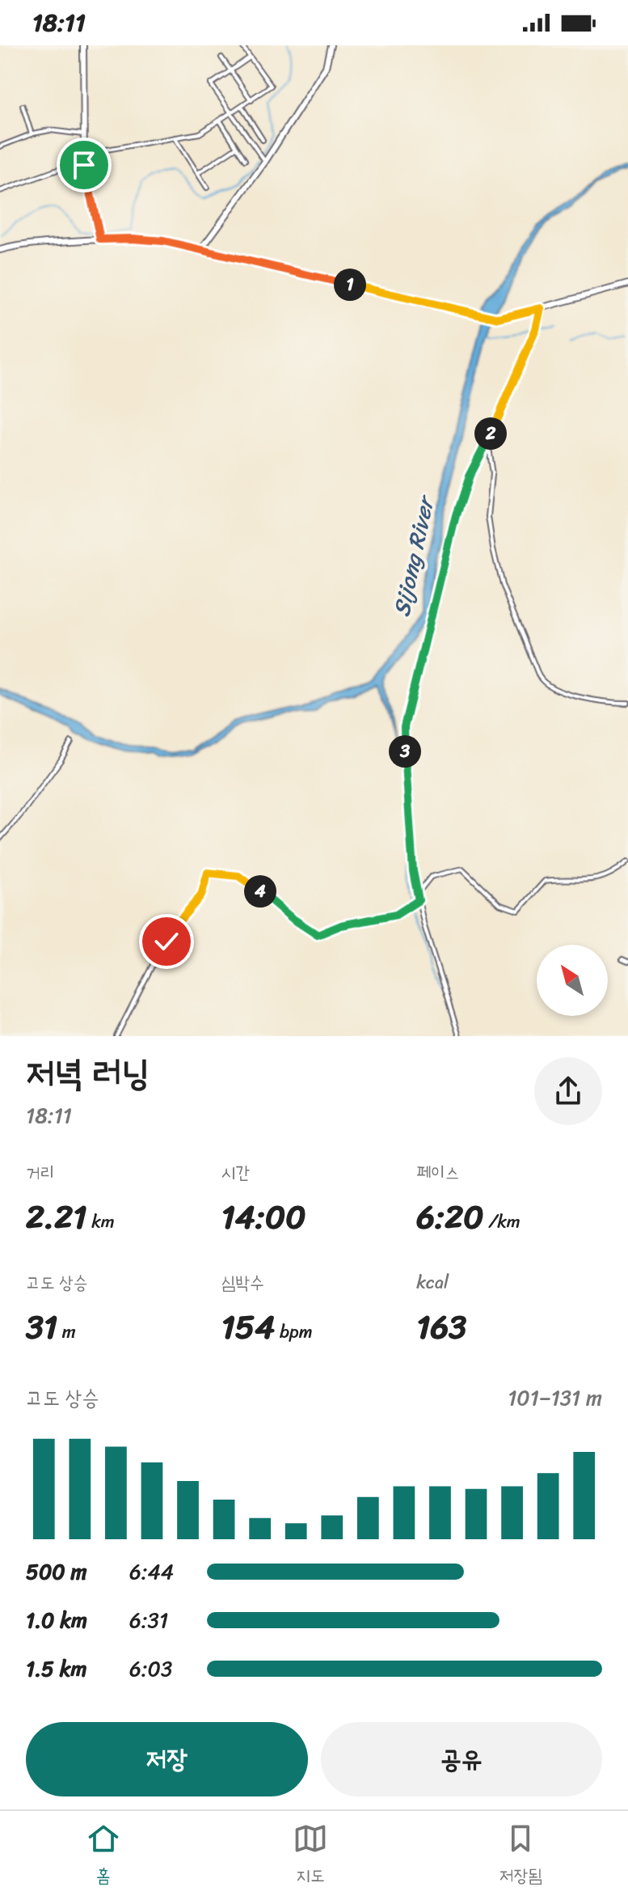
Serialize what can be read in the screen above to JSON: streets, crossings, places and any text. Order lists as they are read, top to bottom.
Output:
{
  "water": ["Sijong River"],
  "north": "top left",
  "page": {
    "status": "18:11",
    "pins": [
      "1",
      "2",
      "3",
      "4"
    ],
    "heading": ["저녁 러닝", "18:11"],
    "stats": [
      ["거리", "2.21 km"],
      ["시간", "14:00"],
      ["페이스", "6:20 /km"],
      ["고도 상승", "31 m"],
      ["심박수", "154 bpm"],
      ["kcal", "163"]
    ],
    "chart": ["고도 상승", "101–131 m"],
    "list": [
      {
        "name": "500 m",
        "note": "6:44"
      },
      {
        "name": "1.0 km",
        "note": "6:31"
      },
      {
        "name": "1.5 km",
        "note": "6:03"
      }
    ],
    "buttons": ["저장", "공유"],
    "tabs": ["홈", "지도", "저장됨"]
  }
}
